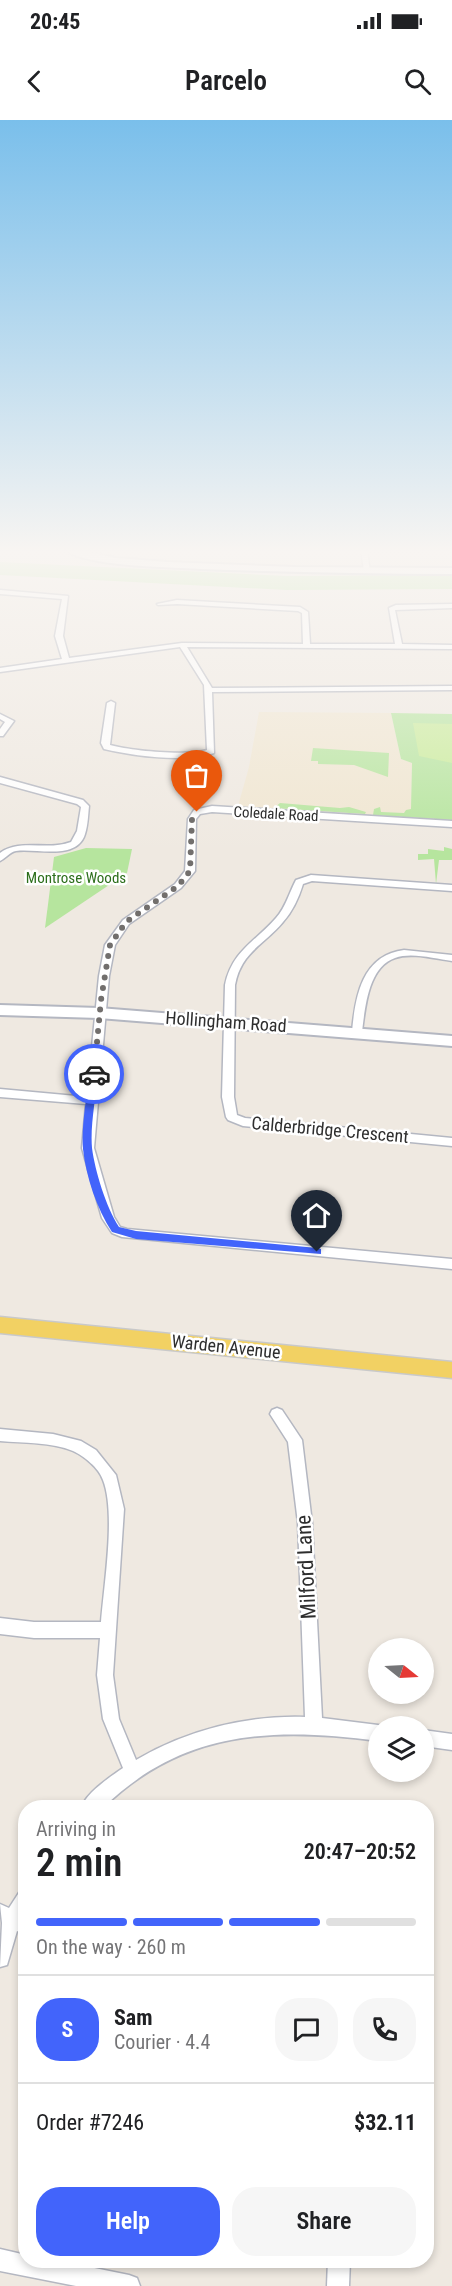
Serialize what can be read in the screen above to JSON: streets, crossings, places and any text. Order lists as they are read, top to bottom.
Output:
{
  "streets": {
    "main road": ["Hollingham Road", "Warden Avenue"],
    "street": ["Coledale Road", "Calderbridge Crescent", "Milford Lane"]
  },
  "crossings": [
    ["Coledale Road", "Hollingham Road"],
    ["Hollingham Road", "Calderbridge Crescent"]
  ],
  "parks": ["Montrose Woods"],
  "north": "right",
  "page": {
    "status": "20:45",
    "header": "Parcelo",
    "heading": ["2 min", "Arriving in", "20:47–20:52"],
    "panel": [
      "Sam",
      "Courier · 4.4",
      "Order #7246",
      "$32.11"
    ],
    "bar": "On the way · 260 m",
    "round": "S",
    "buttons": ["Help", "Share"]
  }
}
